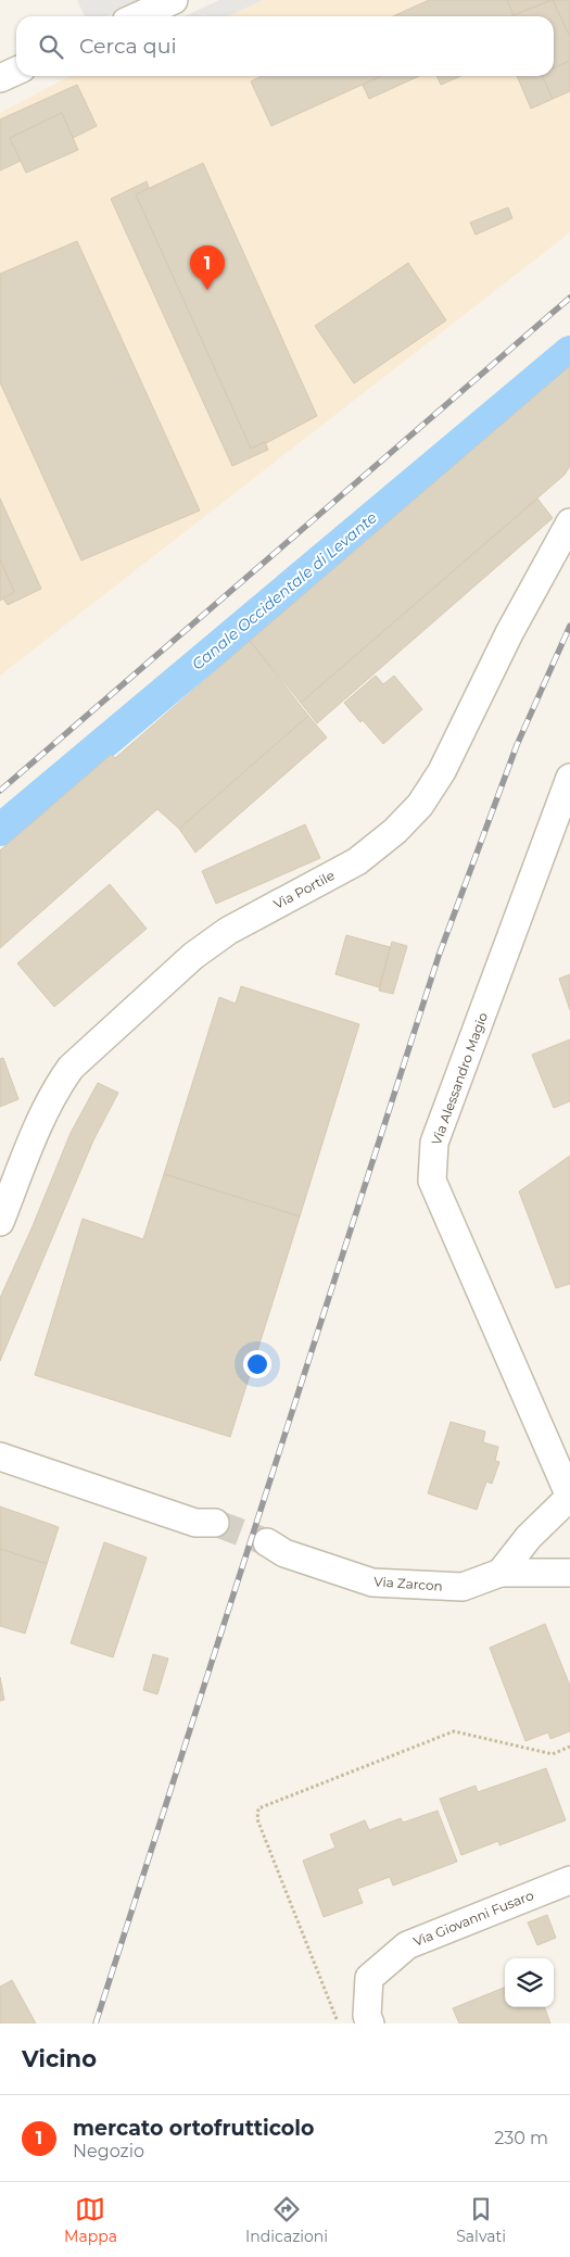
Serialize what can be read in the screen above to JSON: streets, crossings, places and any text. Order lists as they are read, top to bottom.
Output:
{
  "streets": {
    "street": [
      "Via Portile",
      "Via Alessandro Magio",
      "Via Zarcon",
      "Via Giovanni Fusaro"
    ]
  },
  "water": ["Canale Occidentale di Levante"],
  "page": {
    "search": "Cerca qui",
    "pins": "1",
    "heading": "Vicino",
    "list": [
      {
        "mark": "1",
        "name": "mercato ortofrutticolo",
        "note": "Negozio",
        "value": "230 m"
      }
    ],
    "nav": ["Mappa", "Indicazioni", "Salvati"]
  }
}
